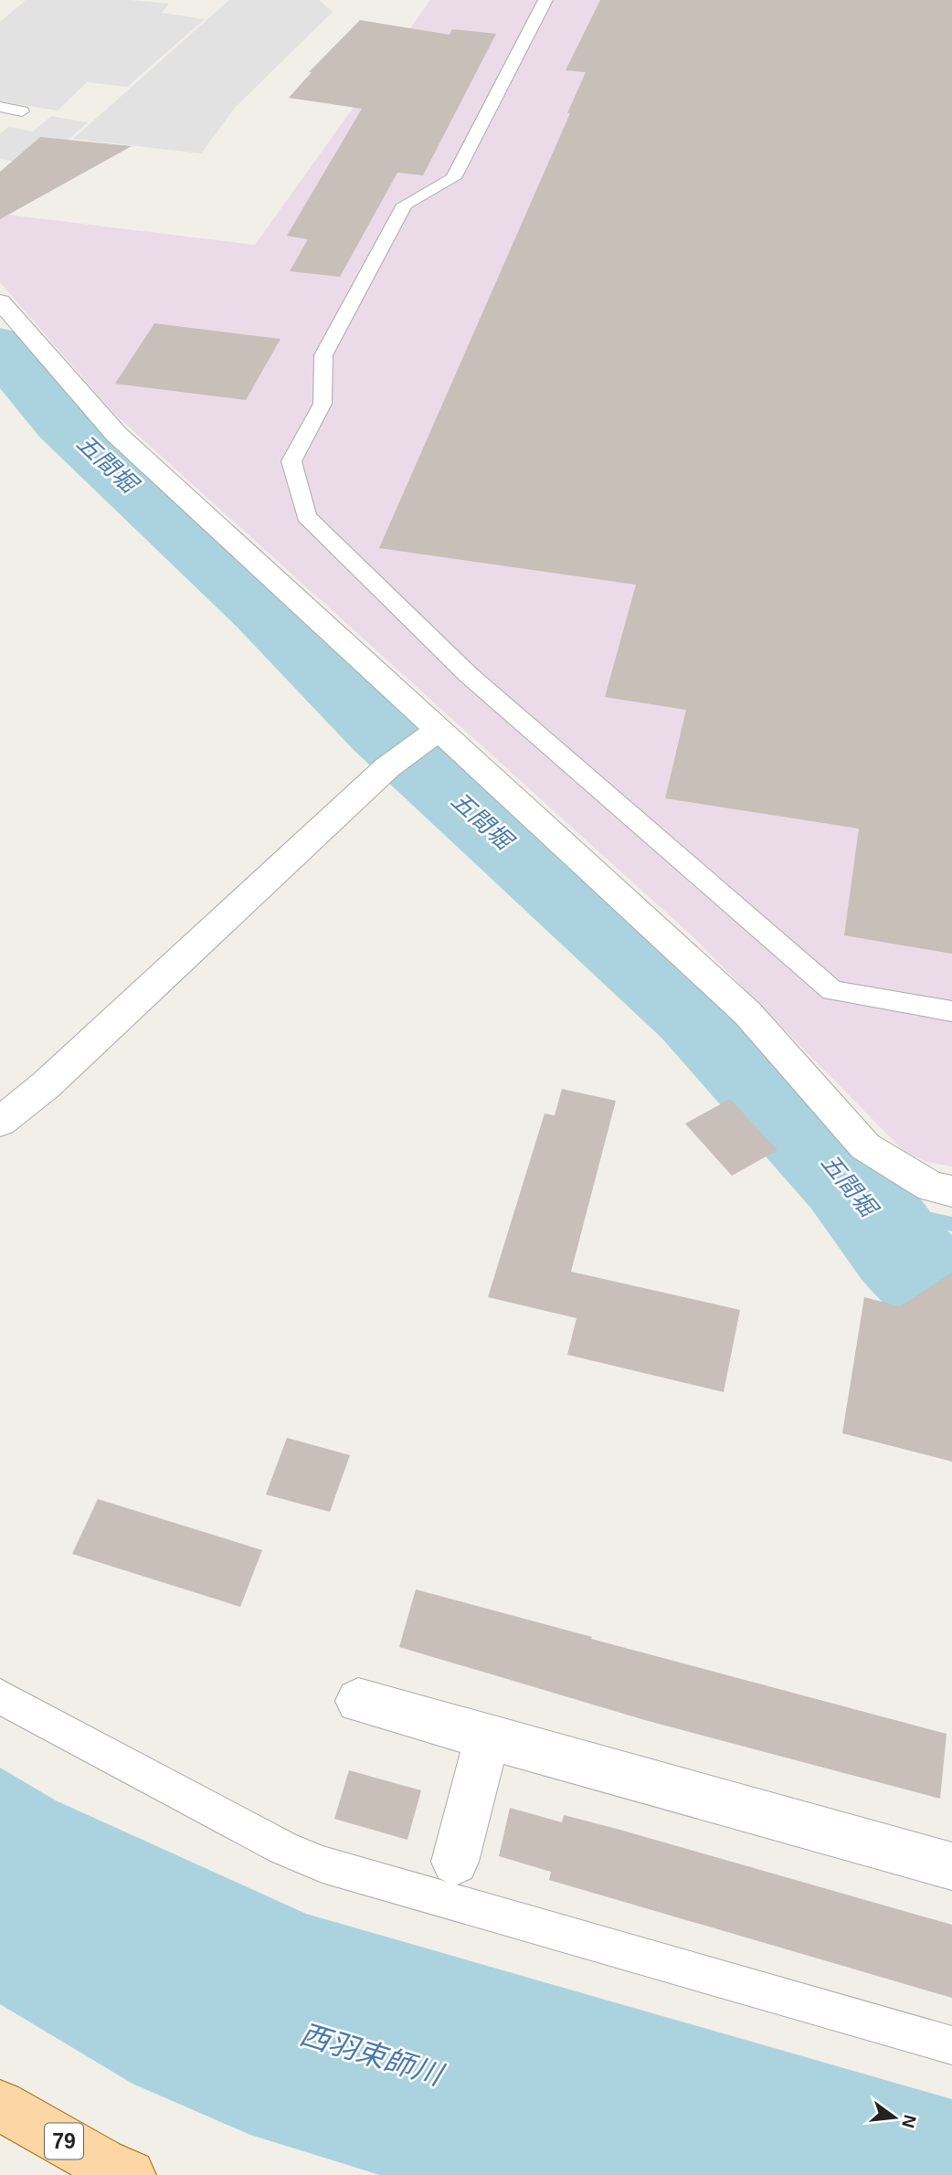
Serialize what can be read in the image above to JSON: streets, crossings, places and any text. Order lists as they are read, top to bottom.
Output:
{
  "streets": {
    "main road": ["79"]
  },
  "water": ["五間堀", "西羽束師川"],
  "north": "right"
}
